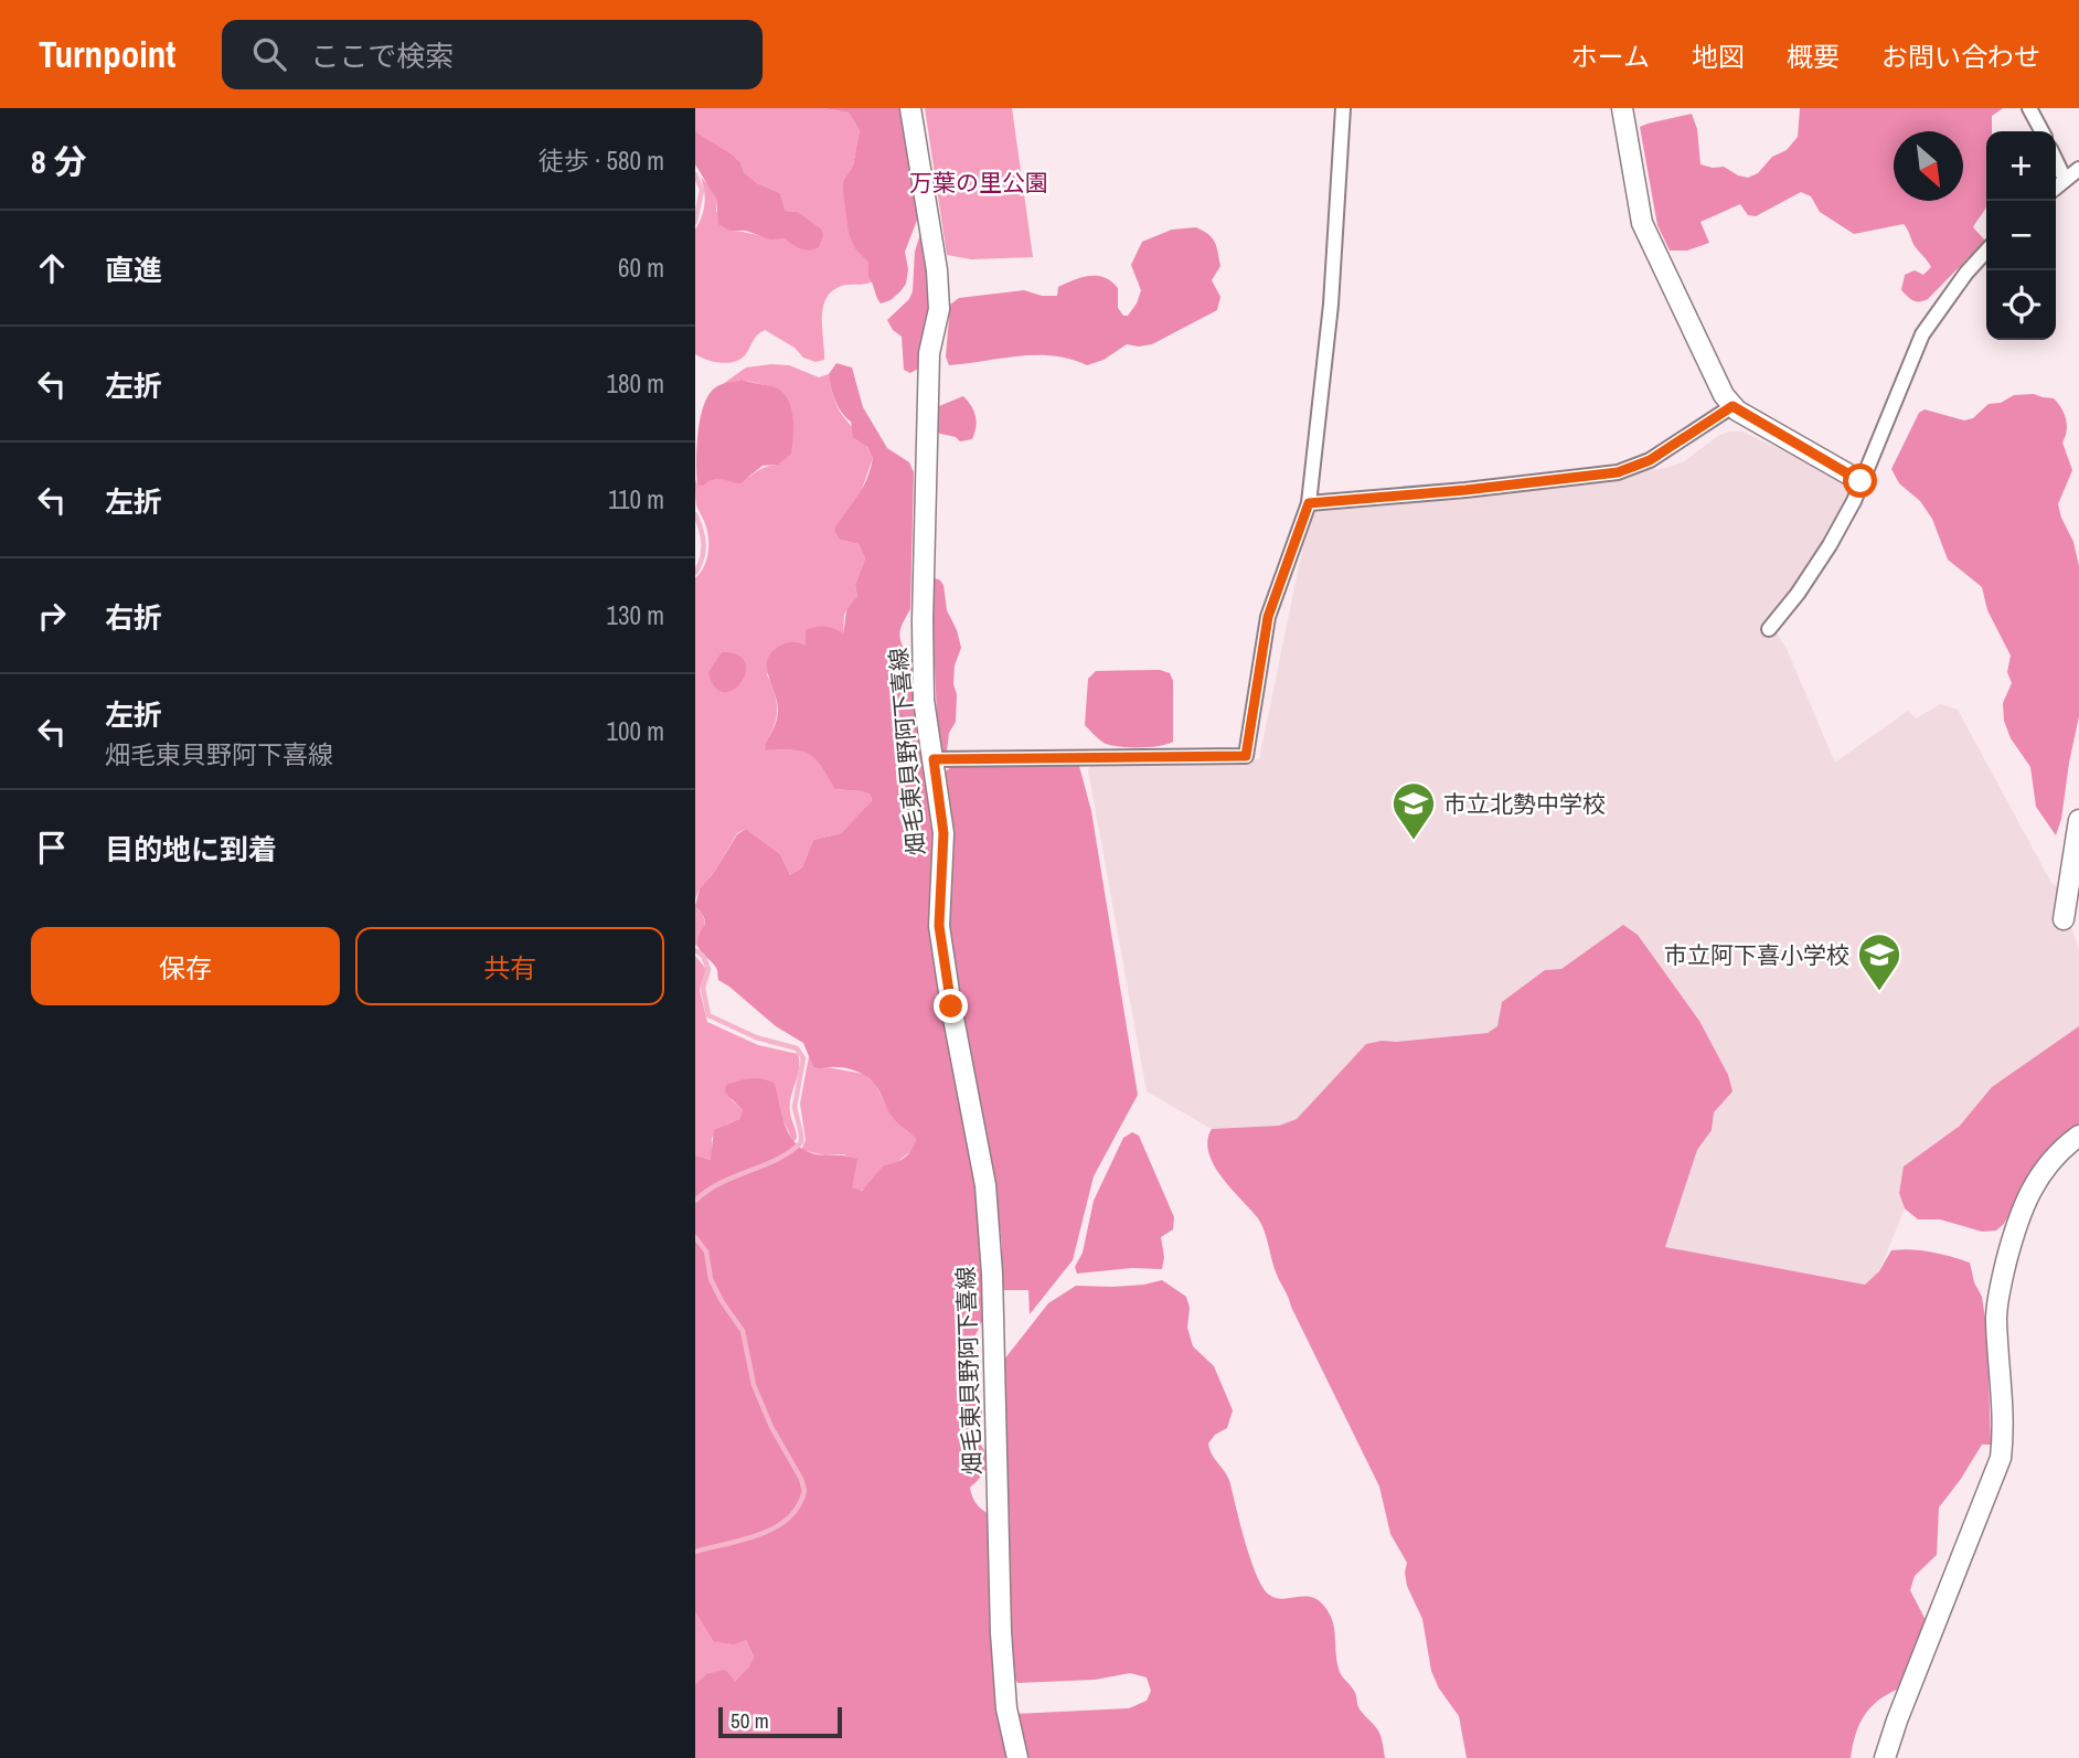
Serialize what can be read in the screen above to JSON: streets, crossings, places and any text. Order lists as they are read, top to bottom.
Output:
{
  "streets": {
    "main road": ["畑毛東貝野阿下喜線"]
  },
  "parks": ["万葉の里公園"],
  "places": {
    "school or university": ["市立北勢中学校", "市立阿下喜小学校"]
  },
  "scale_bar": "50 m",
  "north": "bottom right",
  "page": {
    "header": "Turnpoint",
    "search": "ここで検索",
    "nav": [
      "ホーム",
      "地図",
      "概要",
      "お問い合わせ"
    ],
    "heading": ["8 分", "徒歩 · 580 m"],
    "map_buttons": ["+", "−"],
    "list": [
      ["直進", "60 m"],
      ["左折", "180 m"],
      ["左折", "110 m"],
      ["右折", "130 m"],
      ["左折", "畑毛東貝野阿下喜線", "100 m"],
      "目的地に到着"
    ],
    "buttons": ["保存", "共有"],
    "scale": "50 m"
  }
}
